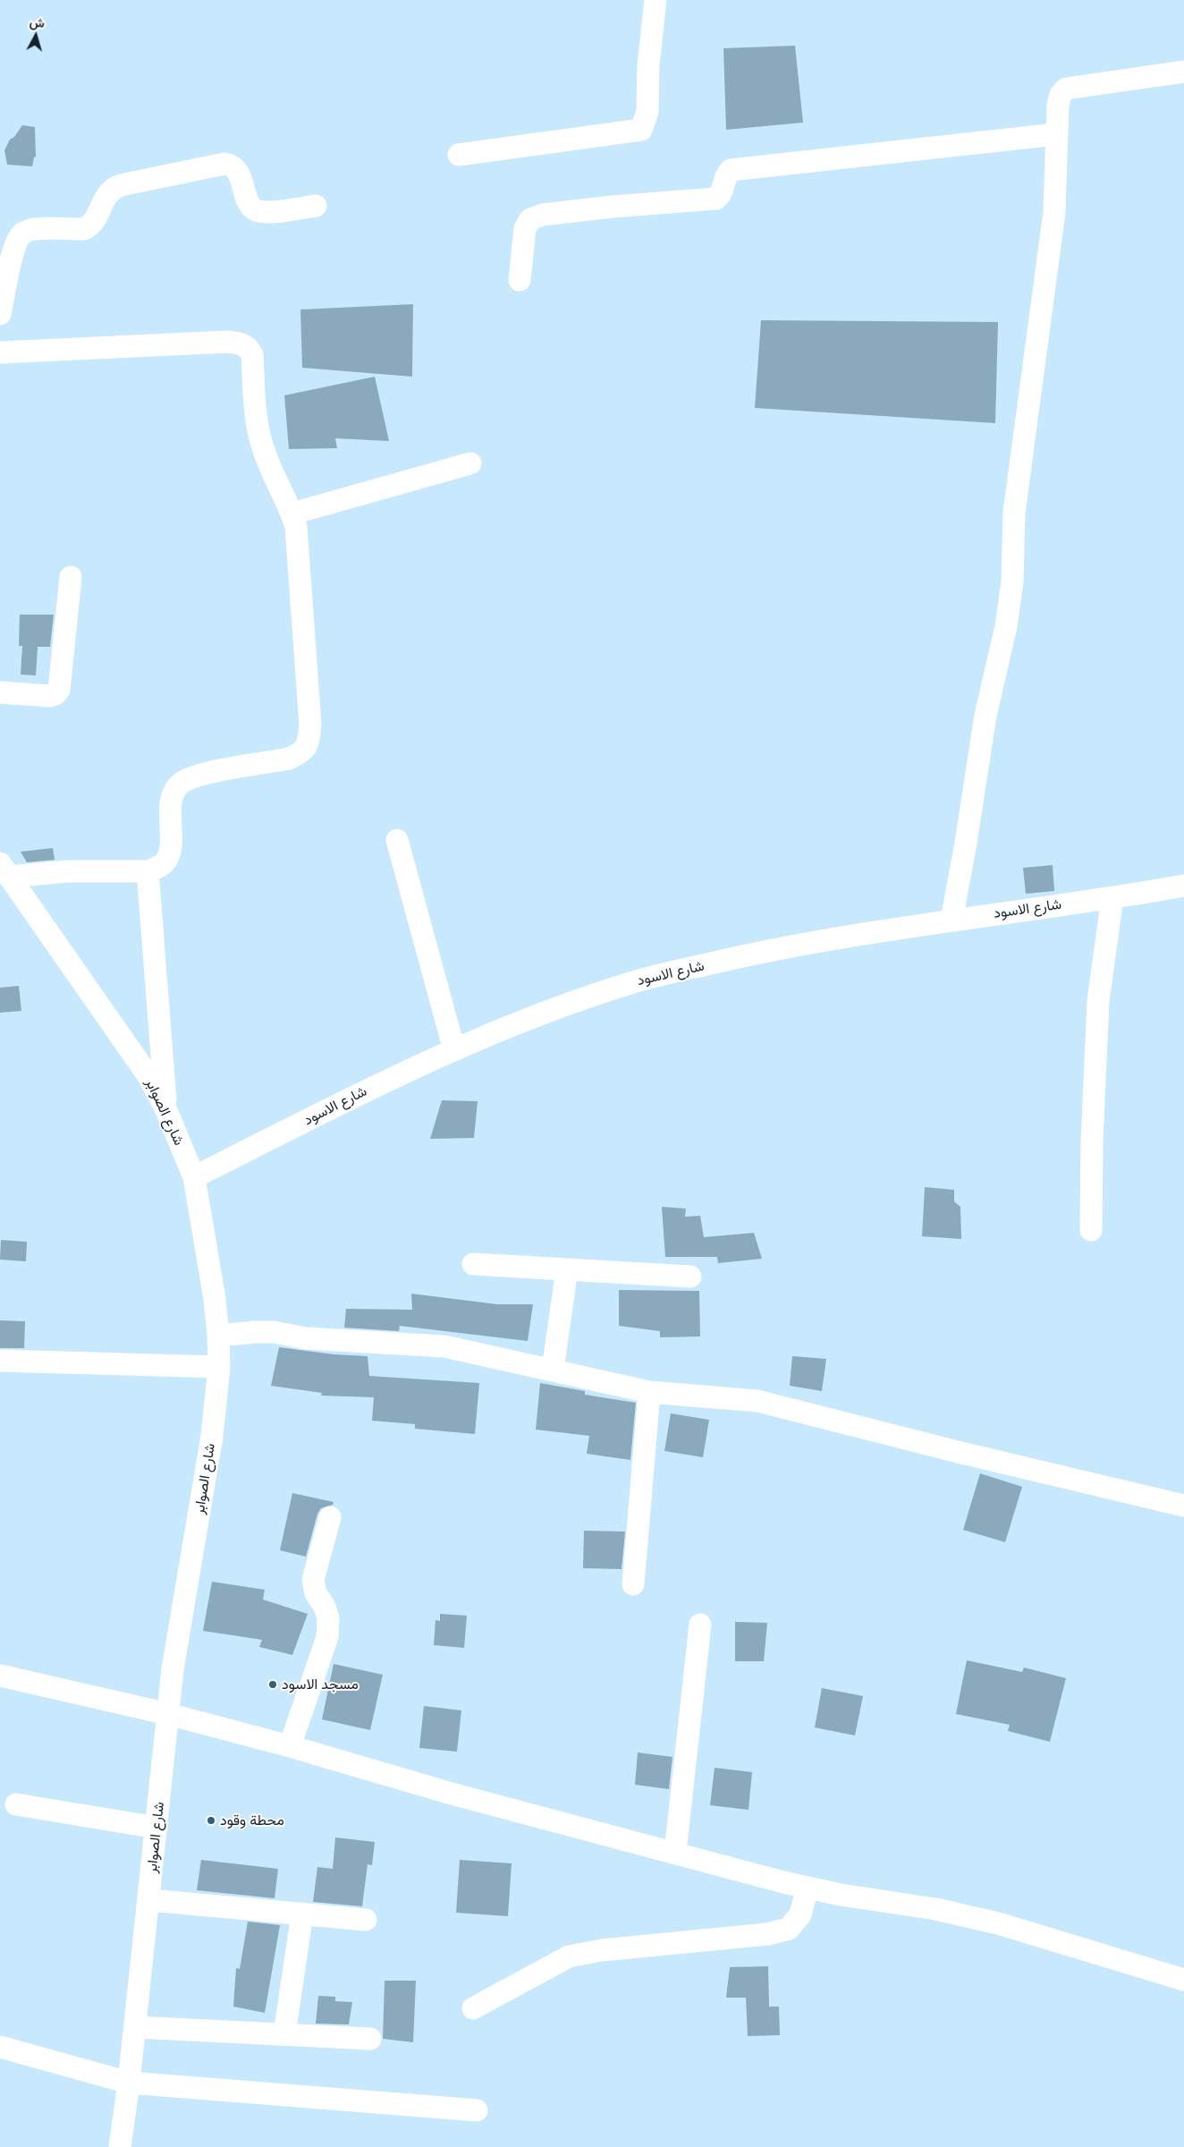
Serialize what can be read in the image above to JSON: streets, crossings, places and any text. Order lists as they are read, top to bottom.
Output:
{
  "streets": {
    "street": ["شارع الاسود", "شارع الصوابر"]
  },
  "crossings": [
    ["شارع الاسود", "شارع الصوابر"]
  ],
  "places": ["مسجد الاسود", "محطة وقود"],
  "north": "top"
}
